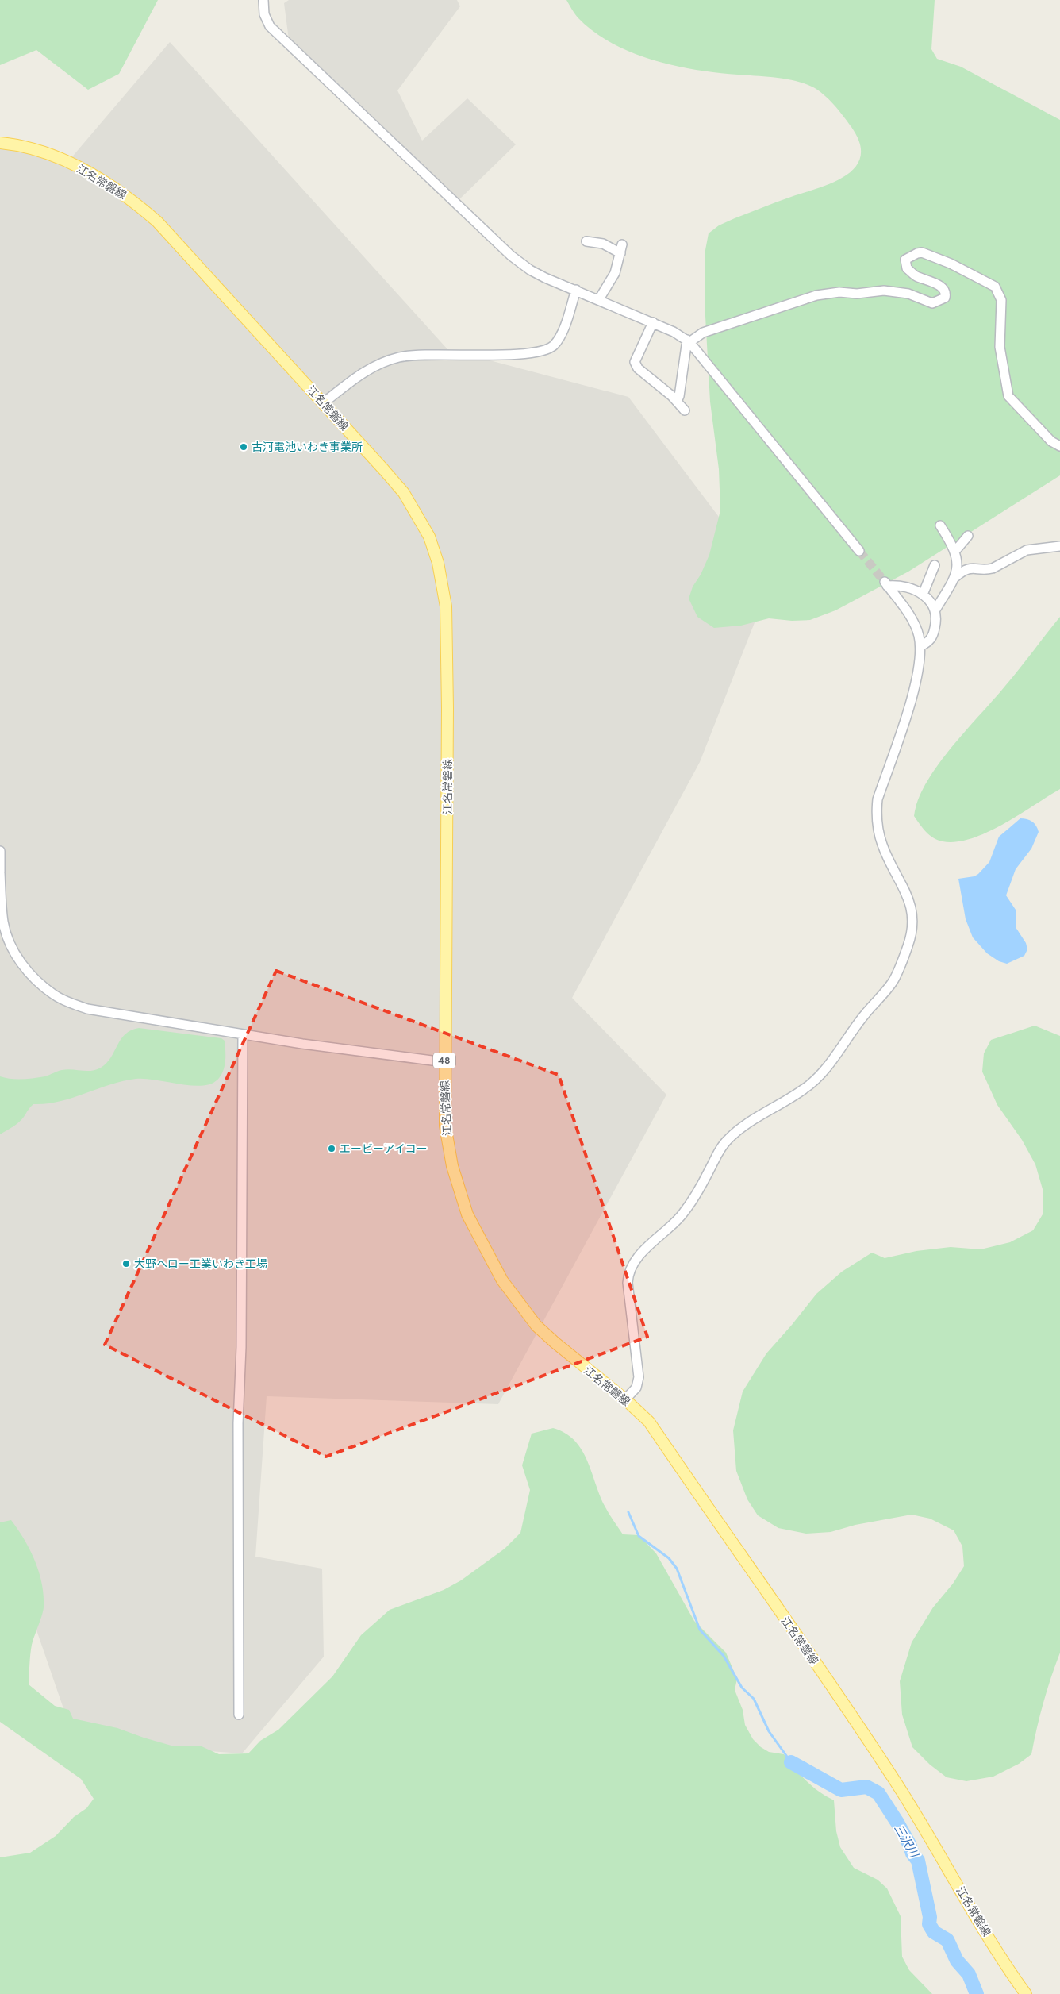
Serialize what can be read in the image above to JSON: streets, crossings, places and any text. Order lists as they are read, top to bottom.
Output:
{
  "streets": {
    "main road": ["江名常磐線", "48"]
  },
  "water": ["三沢川"],
  "places": ["古河電池いわき事業所", "エービーアイコー", "大野ヘロー工業いわき工場"]
}
